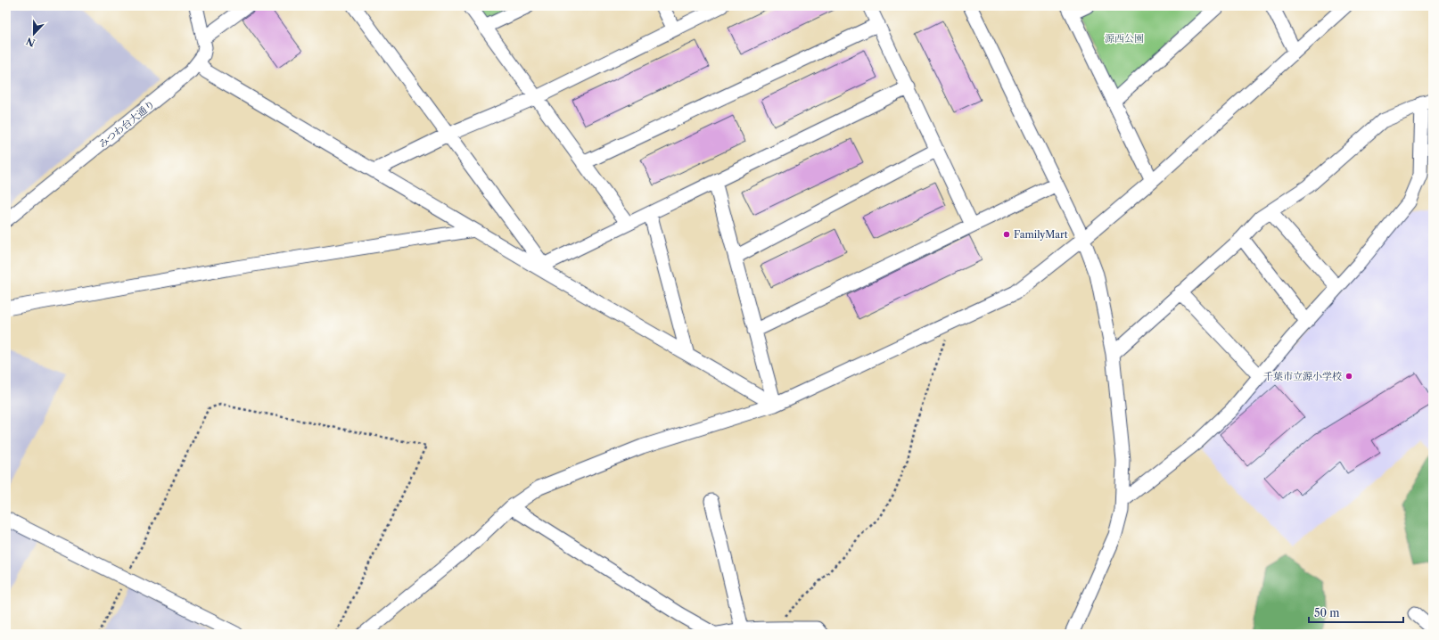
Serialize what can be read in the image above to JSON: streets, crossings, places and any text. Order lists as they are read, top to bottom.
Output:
{
  "streets": {
    "street": ["みつわ台大通り"]
  },
  "parks": ["源西公園"],
  "places": ["FamilyMart", "千葉市立源小学校"],
  "scale_bar": "50 m",
  "north": "bottom"
}
